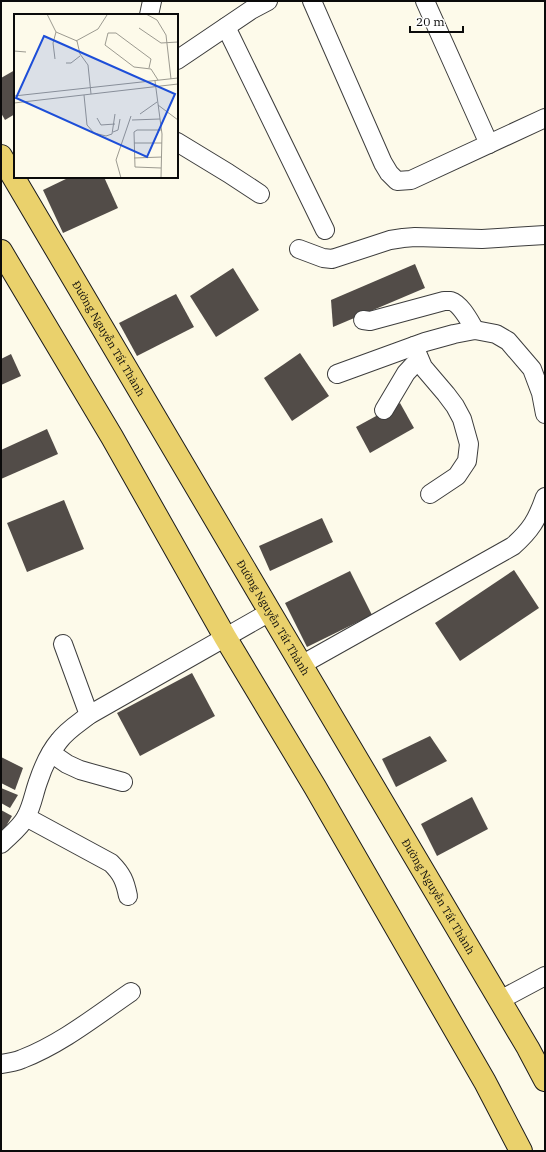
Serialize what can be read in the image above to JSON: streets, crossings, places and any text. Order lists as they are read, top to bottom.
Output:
{
  "streets": {
    "main road": ["Đường Nguyễn Tất Thành"]
  },
  "scale_bar": "20 m"
}
